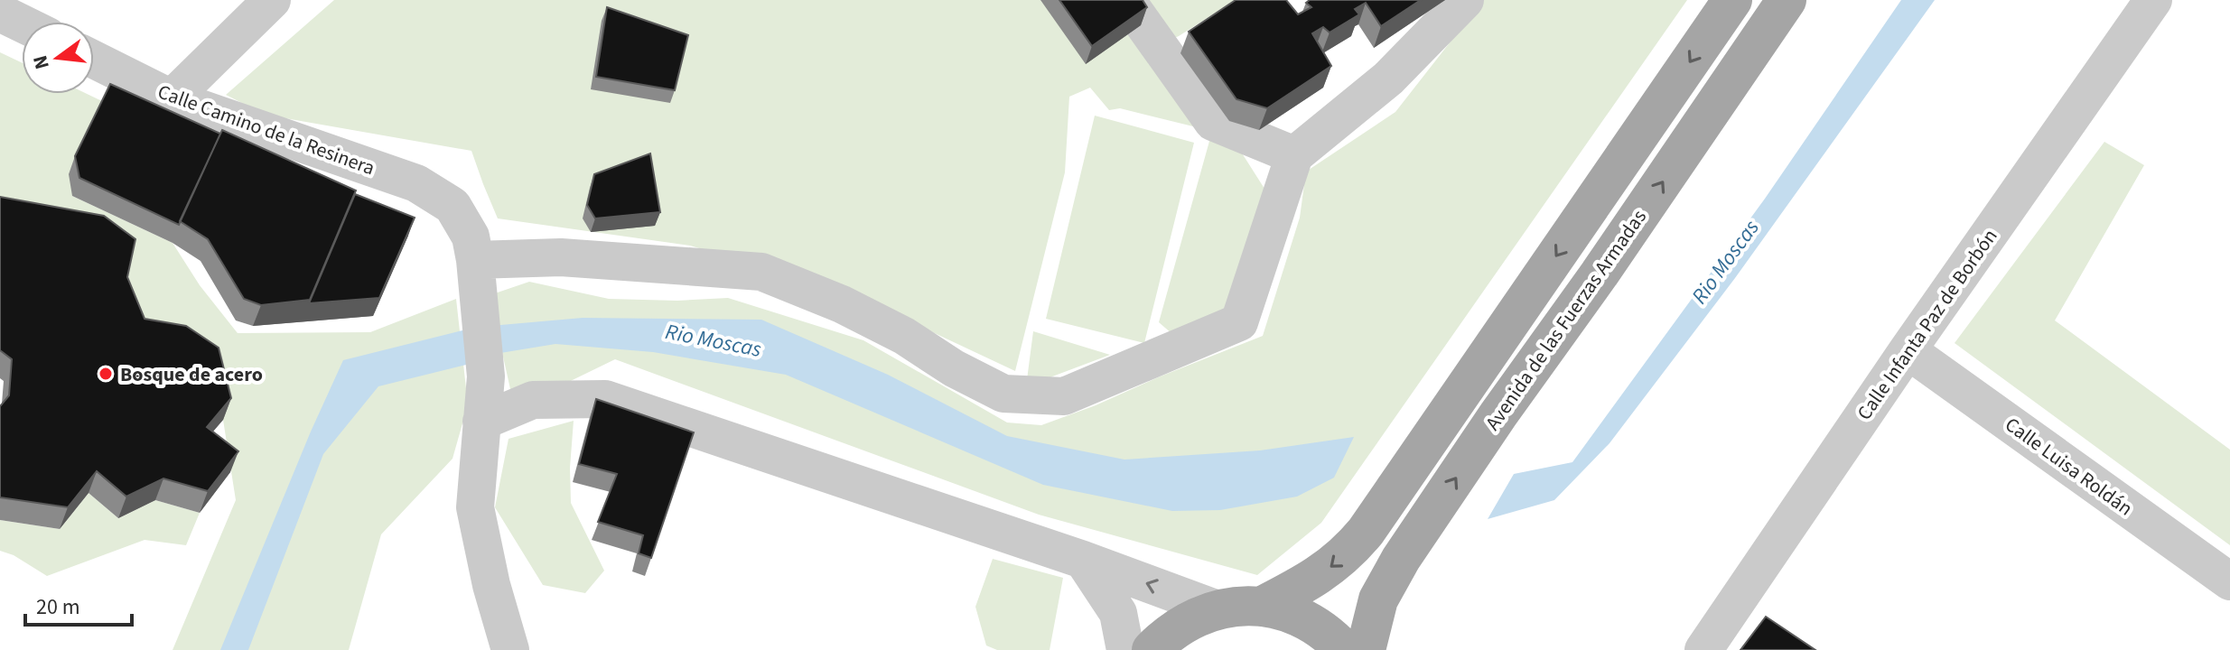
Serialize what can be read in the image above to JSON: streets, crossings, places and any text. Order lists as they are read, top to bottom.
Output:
{
  "streets": {
    "main road": ["Avenida de las Fuerzas Armadas"],
    "street": ["Calle Camino de la Resinera", "Calle Infanta Paz de Borbón", "Calle Luisa Roldán"]
  },
  "crossings": [
    ["Calle Infanta Paz de Borbón", "Calle Luisa Roldán"]
  ],
  "water": ["Rio Moscas"],
  "places": ["Bosque de acero"],
  "scale_bar": "20 m",
  "north": "left"
}
